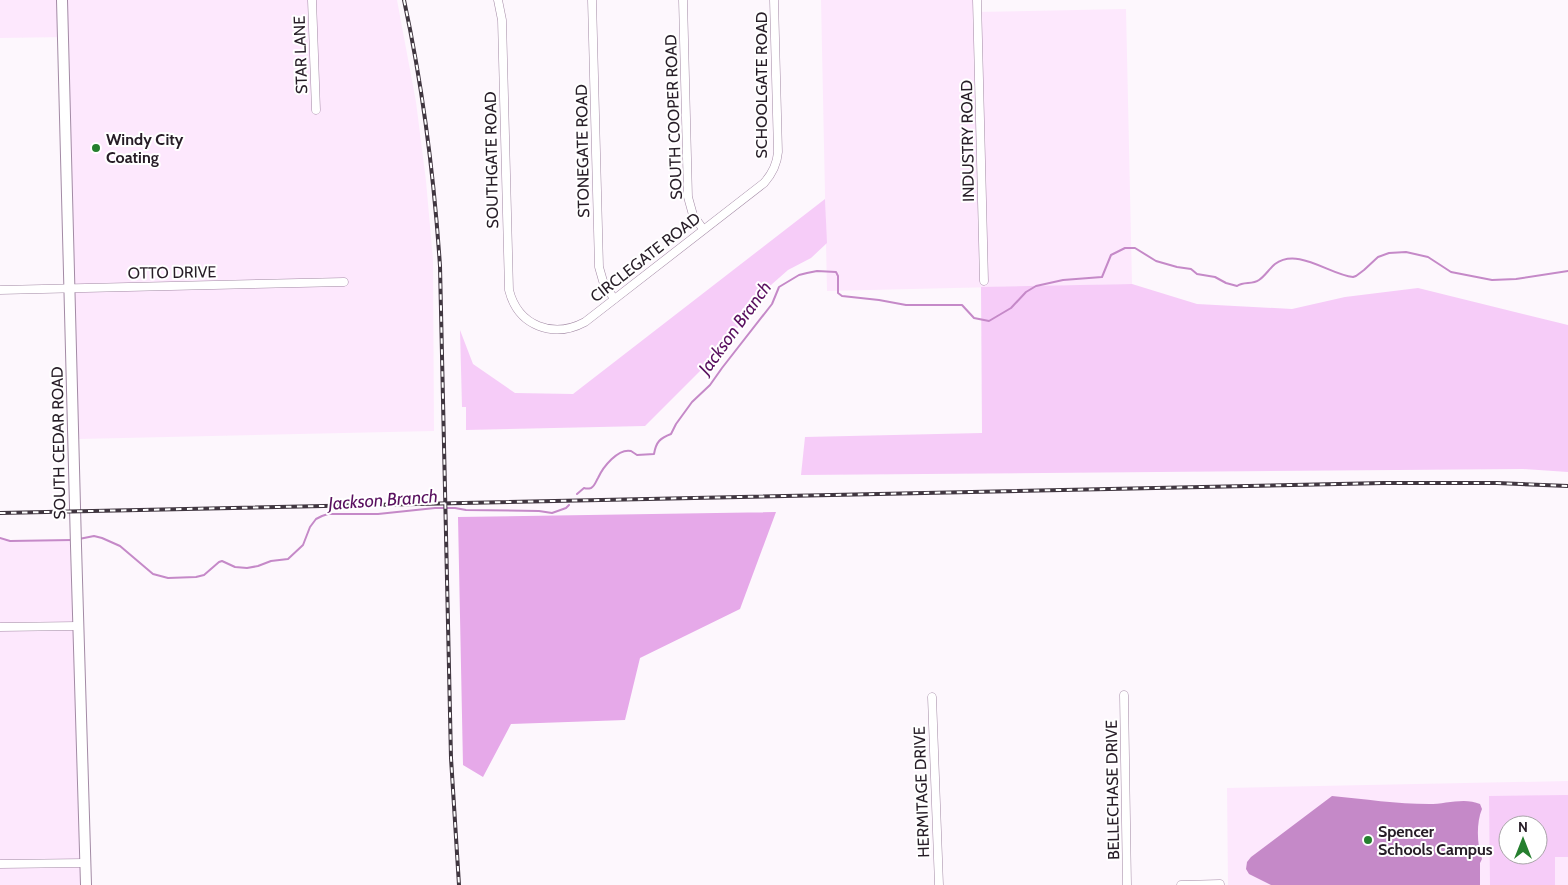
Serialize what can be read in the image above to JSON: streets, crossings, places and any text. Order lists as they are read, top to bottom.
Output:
{
  "streets": {
    "main road": ["SOUTH CEDAR ROAD"],
    "street": [
      "STAR LANE",
      "SCHOOLGATE ROAD",
      "SOUTH COOPER ROAD",
      "INDUSTRY ROAD",
      "STONEGATE ROAD",
      "SOUTHGATE ROAD",
      "CIRCLEGATE ROAD",
      "OTTO DRIVE",
      "BELLECHASE DRIVE",
      "HERMITAGE DRIVE"
    ]
  },
  "crossings": [
    ["SCHOOLGATE ROAD", "CIRCLEGATE ROAD"],
    ["SOUTH COOPER ROAD", "CIRCLEGATE ROAD"],
    ["STONEGATE ROAD", "CIRCLEGATE ROAD"],
    ["SOUTHGATE ROAD", "CIRCLEGATE ROAD"],
    ["OTTO DRIVE", "SOUTH CEDAR ROAD"]
  ],
  "water": ["Jackson Branch"],
  "places": ["Windy City Coating", "Spencer Schools Campus"],
  "north": "top"
}
